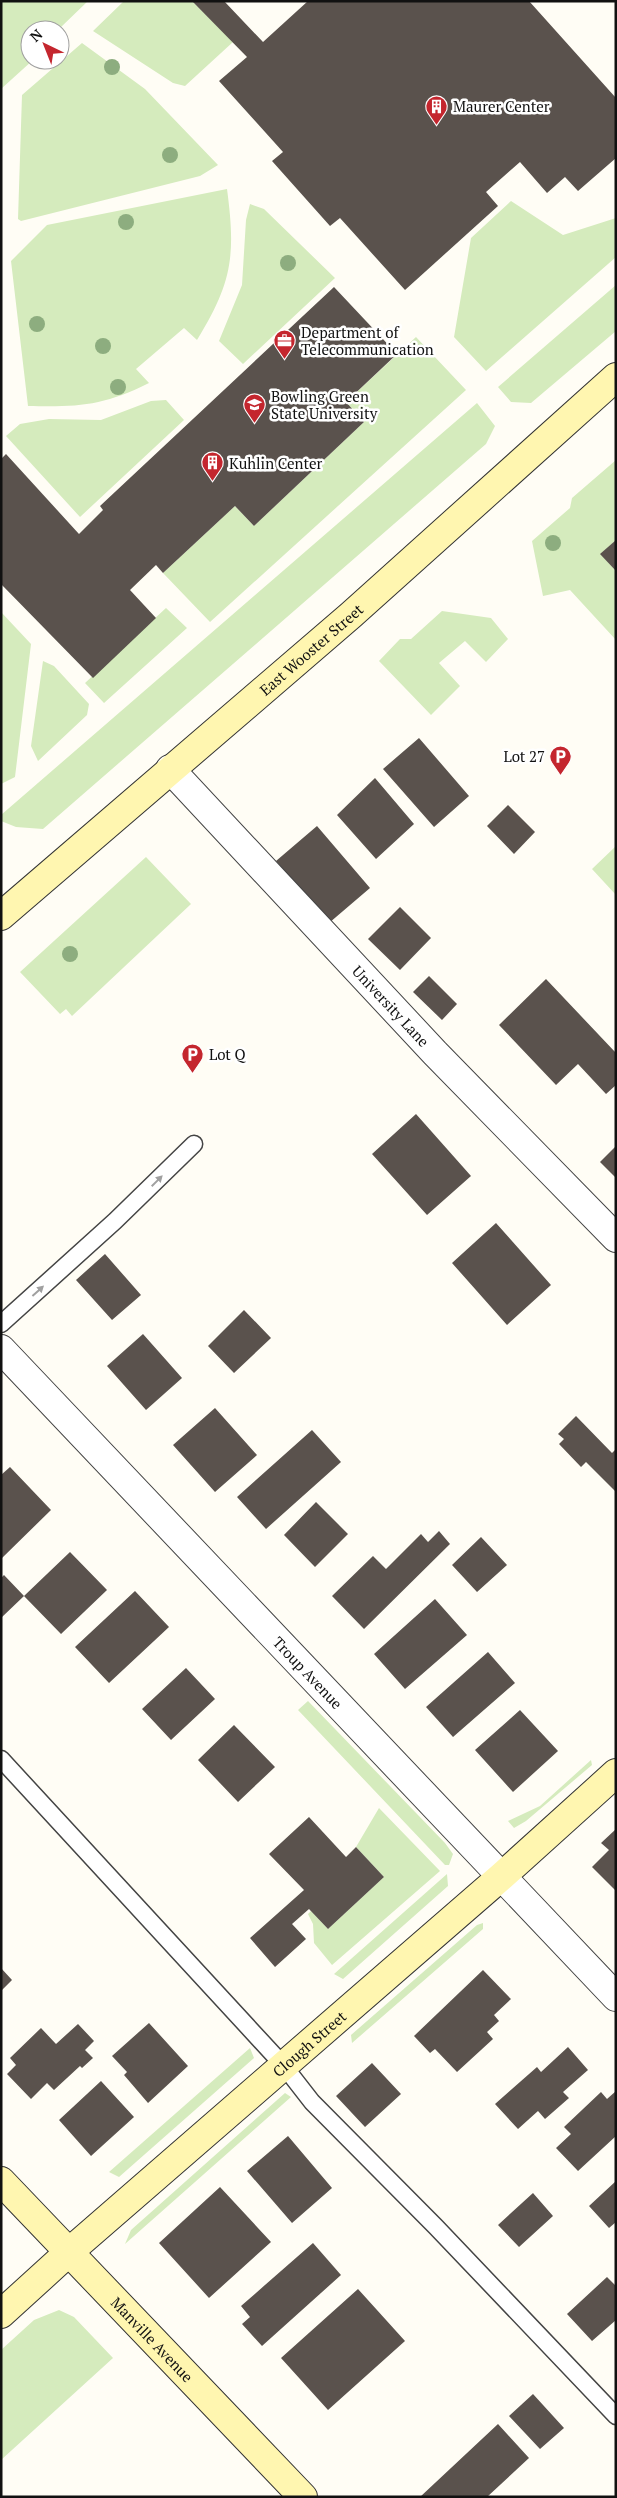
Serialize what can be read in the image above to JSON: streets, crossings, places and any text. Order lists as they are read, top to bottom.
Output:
{
  "streets": {
    "street": [
      "East Wooster Street",
      "University Lane",
      "Troup Avenue",
      "Clough Street",
      "Manville Avenue"
    ]
  },
  "crossings": [
    ["East Wooster Street", "University Lane"],
    ["Troup Avenue", "Clough Street"],
    ["Clough Street", "Manville Avenue"]
  ],
  "places": {
    "building": ["Maurer Center", "Kuhlin Center"],
    "office": ["Department of Telecommunication"],
    "school or university": ["Bowling Green State University"],
    "parking": ["Lot 27", "Lot Q"]
  },
  "north": "top left"
}
